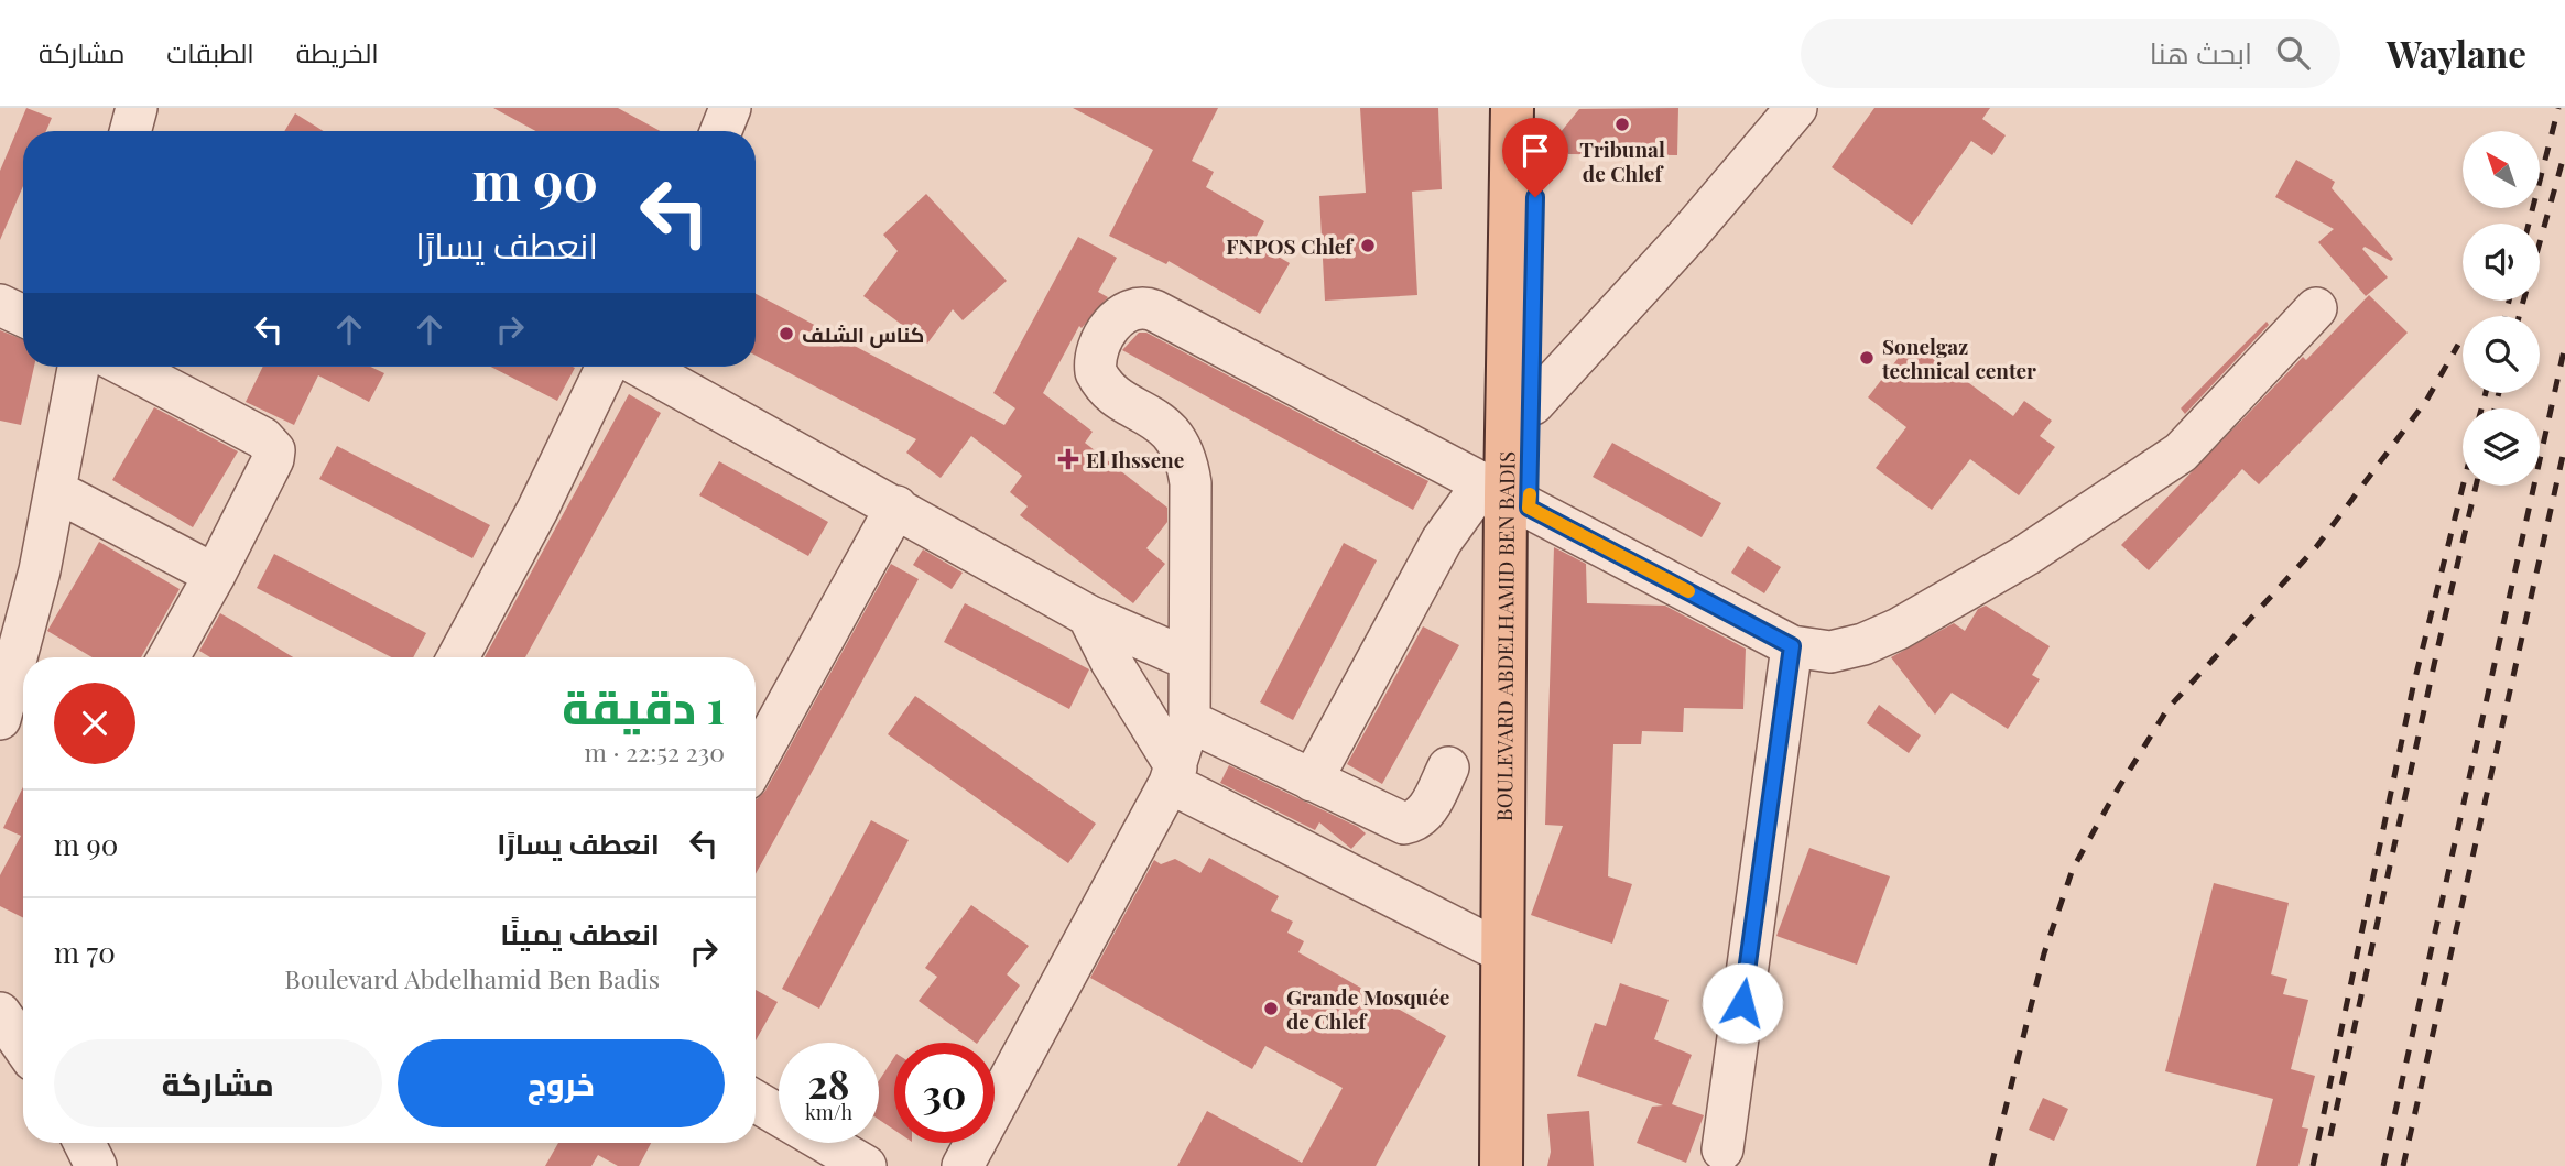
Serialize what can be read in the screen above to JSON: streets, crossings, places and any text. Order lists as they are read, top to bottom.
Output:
{
  "streets": {
    "main road": ["BOULEVARD ABDELHAMID BEN BADIS"]
  },
  "places": {
    "other": [
      "Tribunal de Chlef",
      "FNPOS Chlef",
      "كناس الشلف",
      "Sonelgaz technical center",
      "Grande Mosquée de Chlef"
    ],
    "health": ["El Ihssene"]
  },
  "north": "top left",
  "page": {
    "header": "Waylane",
    "search": "ابحث هنا",
    "nav": ["الخريطة", "الطبقات", "مشاركة"],
    "turn": ["90 m", "انعطف يسارًا"],
    "heading": ["1 دقيقة", "230 m · 22:52"],
    "list": [
      {
        "name": "انعطف يسارًا",
        "value": "90 m"
      },
      {
        "name": "انعطف يمينًا",
        "note": "Boulevard Abdelhamid Ben Badis",
        "value": "70 m"
      }
    ],
    "buttons": ["خروج", "مشاركة"],
    "speed": "28 km/h",
    "limit": "30"
  }
}
